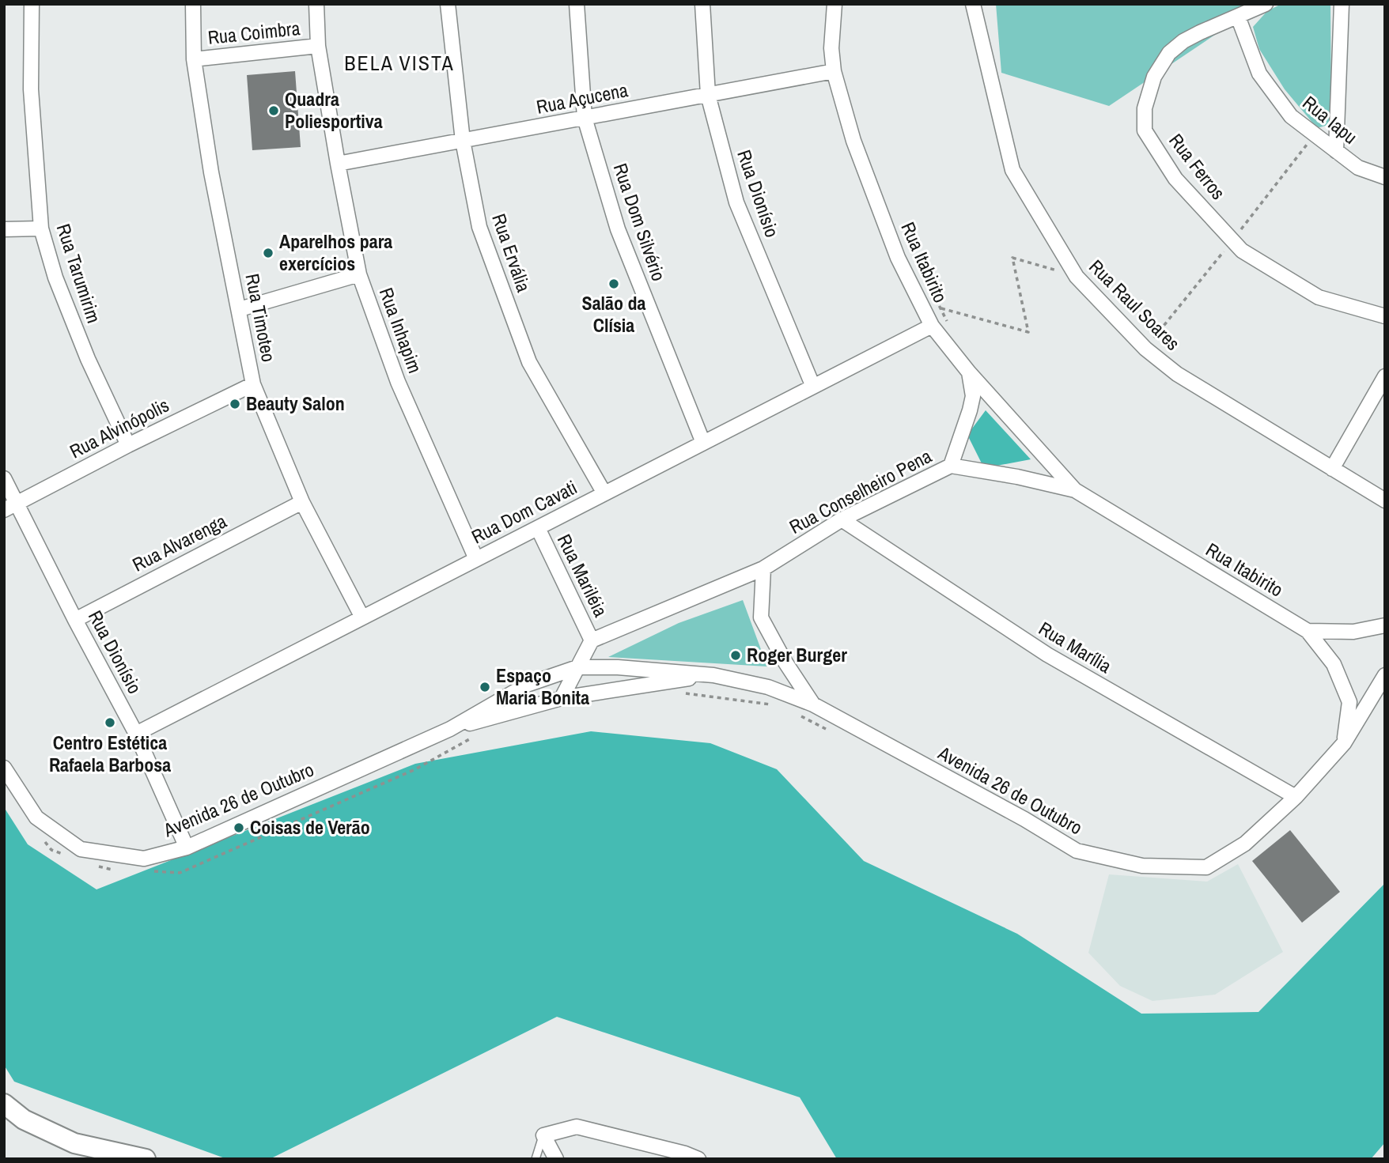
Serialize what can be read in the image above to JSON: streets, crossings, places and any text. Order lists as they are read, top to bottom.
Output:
{
  "streets": {
    "street": [
      "Rua Coimbra",
      "Rua Açucena",
      "Rua Iapu",
      "Rua Ferros",
      "Rua Dionísio",
      "Rua Dom Silvério",
      "Rua Ervália",
      "Rua Itabirito",
      "Rua Tarumirim",
      "Rua Raul Soares",
      "Rua Timoteo",
      "Rua Inhapim",
      "Rua Alvinópolis",
      "Rua Conselheiro Pena",
      "Rua Dom Cavati",
      "Rua Alvarenga",
      "Rua Mariléia",
      "Rua Marília",
      "Avenida 26 de Outubro"
    ]
  },
  "crossings": [
    ["Rua Coimbra", "Rua Timoteo"],
    ["Rua Coimbra", "Rua Inhapim"],
    ["Rua Açucena", "Rua Dionísio"],
    ["Rua Açucena", "Rua Dom Silvério"],
    ["Rua Açucena", "Rua Ervália"],
    ["Rua Açucena", "Rua Itabirito"],
    ["Rua Açucena", "Rua Inhapim"],
    ["Rua Iapu", "Rua Ferros"],
    ["Rua Dionísio", "Rua Alvinópolis"],
    ["Rua Dionísio", "Rua Dom Cavati"],
    ["Rua Dionísio", "Rua Alvarenga"],
    ["Rua Dionísio", "Avenida 26 de Outubro"],
    ["Rua Dom Silvério", "Rua Dom Cavati"],
    ["Rua Ervália", "Rua Dom Cavati"],
    ["Rua Itabirito", "Rua Conselheiro Pena"],
    ["Rua Itabirito", "Rua Dom Cavati"],
    ["Rua Itabirito", "Avenida 26 de Outubro"],
    ["Rua Tarumirim", "Rua Alvinópolis"],
    ["Rua Timoteo", "Rua Alvinópolis"],
    ["Rua Timoteo", "Rua Dom Cavati"],
    ["Rua Timoteo", "Rua Alvarenga"],
    ["Rua Inhapim", "Rua Dom Cavati"],
    ["Rua Conselheiro Pena", "Rua Mariléia"],
    ["Rua Conselheiro Pena", "Rua Marília"],
    ["Rua Dom Cavati", "Rua Mariléia"],
    ["Rua Marília", "Avenida 26 de Outubro"]
  ],
  "districts": ["BELA VISTA"],
  "places": [
    "Quadra Poliesportiva",
    "Aparelhos para exercícios",
    "Salão da Clísia",
    "Beauty Salon",
    "Roger Burger",
    "Espaço Maria Bonita",
    "Centro Estética Rafaela Barbosa",
    "Coisas de Verão"
  ]
}
